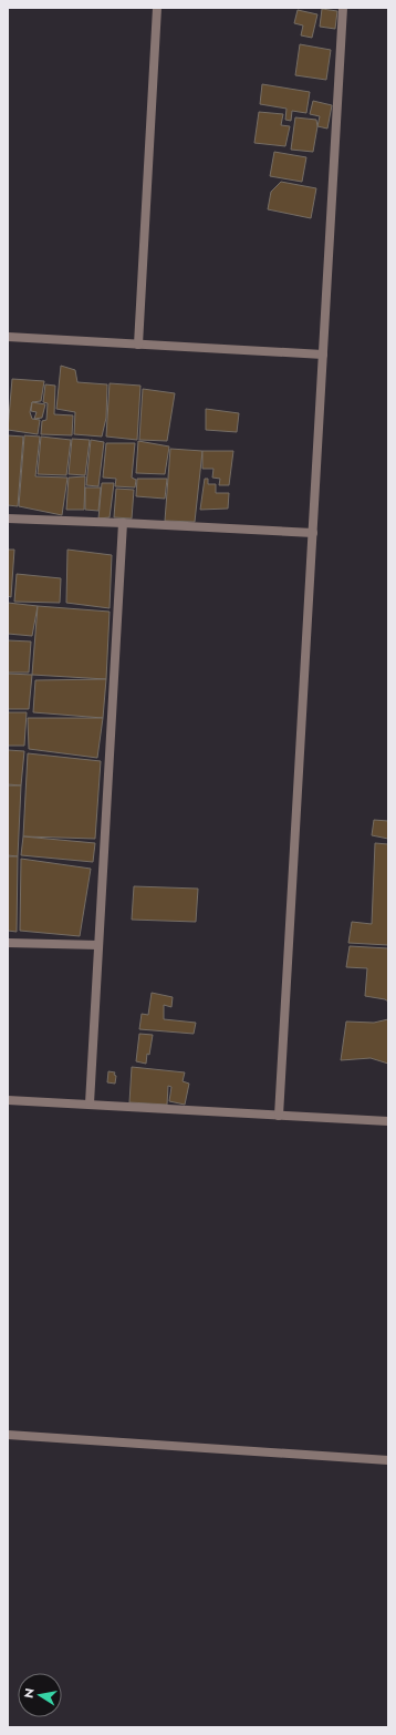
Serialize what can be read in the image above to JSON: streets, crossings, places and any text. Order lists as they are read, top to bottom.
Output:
{
  "north": "left"
}
